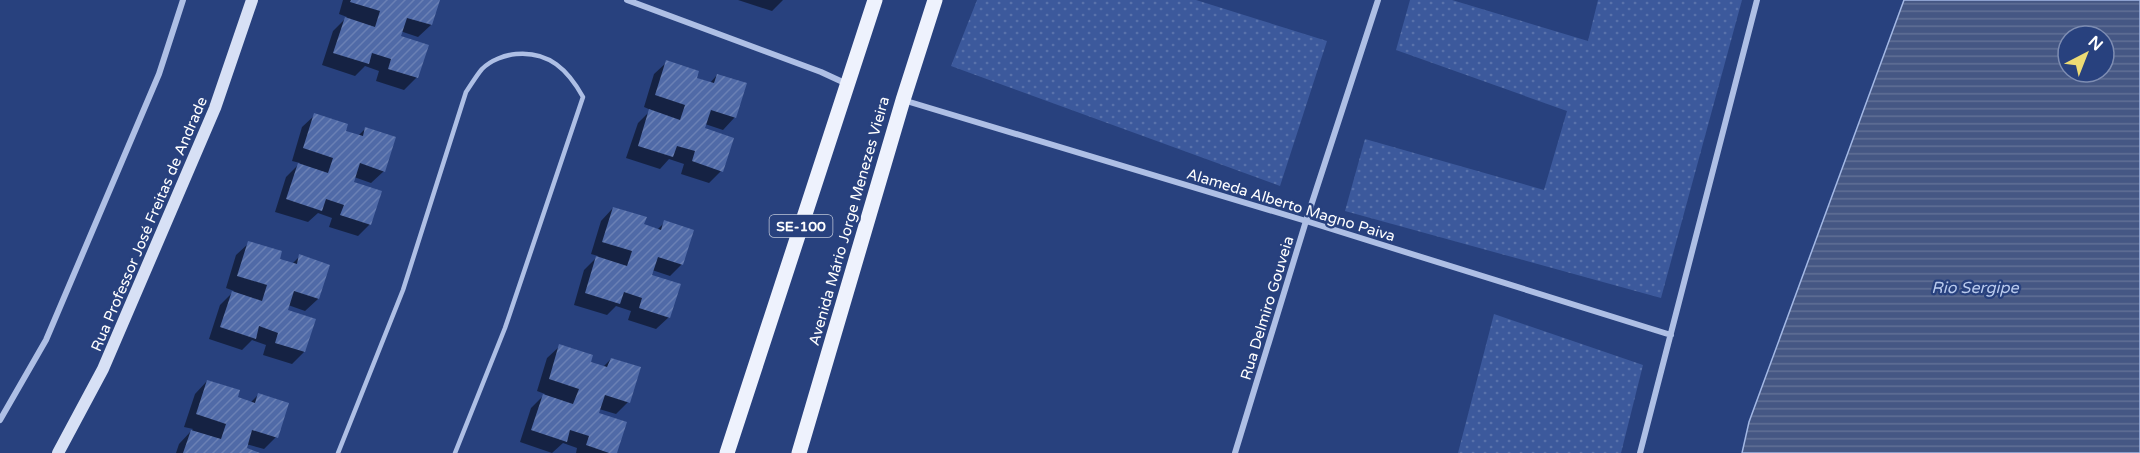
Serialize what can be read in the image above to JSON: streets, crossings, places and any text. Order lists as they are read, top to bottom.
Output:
{
  "streets": {
    "main road": ["Avenida Mário Jorge Menezes Vieira", "SE-100"],
    "street": ["Alameda Alberto Magno Paiva", "Rua Professor José Freitas de Andrade", "Rua Delmiro Gouveia"]
  },
  "crossings": [
    ["Alameda Alberto Magno Paiva", "Avenida Mário Jorge Menezes Vieira"],
    ["Alameda Alberto Magno Paiva", "Rua Delmiro Gouveia"]
  ],
  "water": ["Rio Sergipe"],
  "north": "top right"
}
